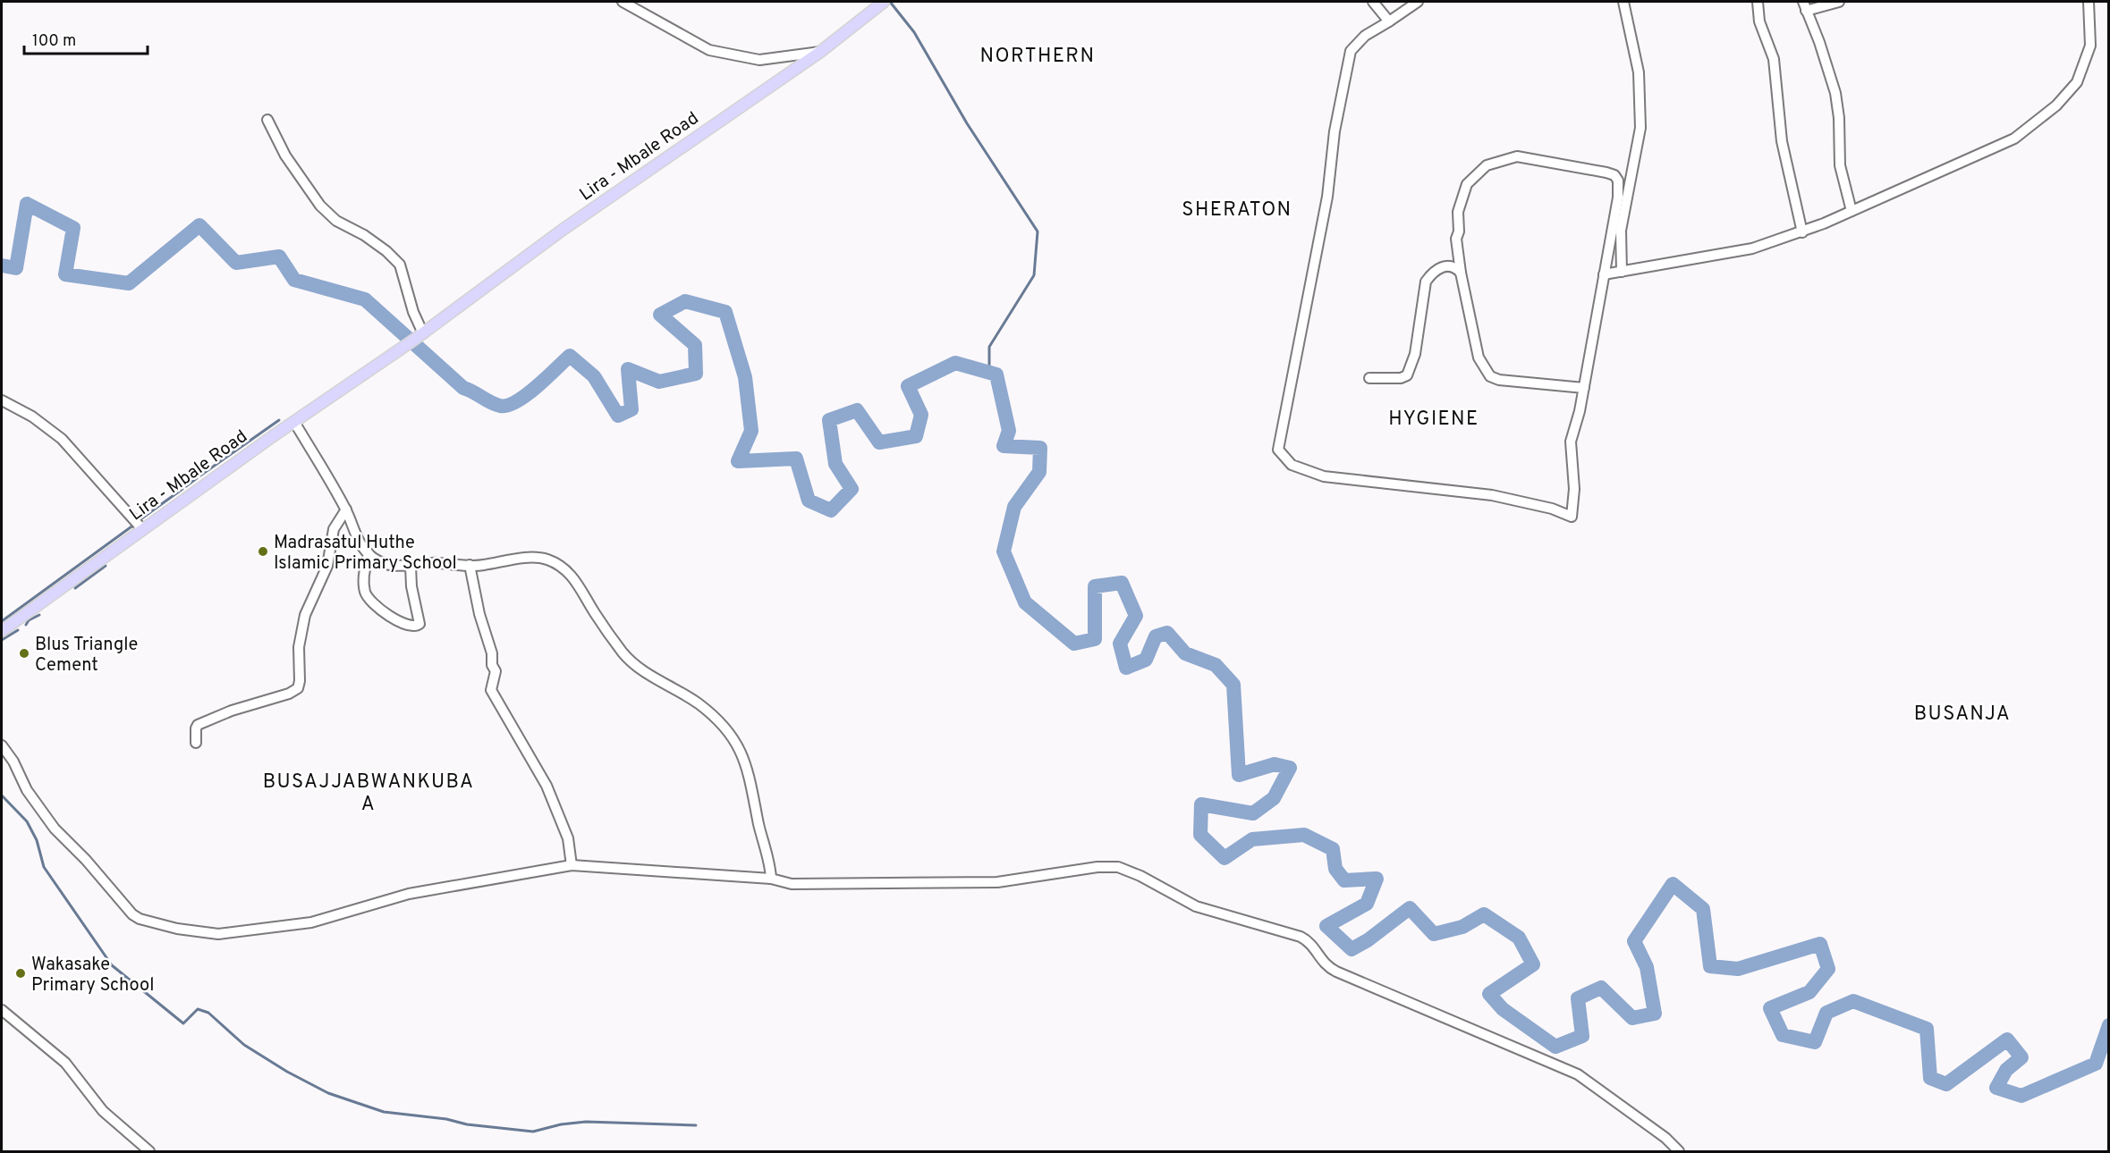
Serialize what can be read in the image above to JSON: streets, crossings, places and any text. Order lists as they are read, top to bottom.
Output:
{
  "streets": {
    "main road": ["Lira - Mbale Road"]
  },
  "districts": [
    "NORTHERN",
    "SHERATON",
    "HYGIENE",
    "BUSANJA",
    "BUSAJJABWANKUBA A"
  ],
  "places": ["Madrasatul Huthe Islamic Primary School", "Blus Triangle Cement", "Wakasake Primary School"],
  "scale_bar": "100 m"
}
